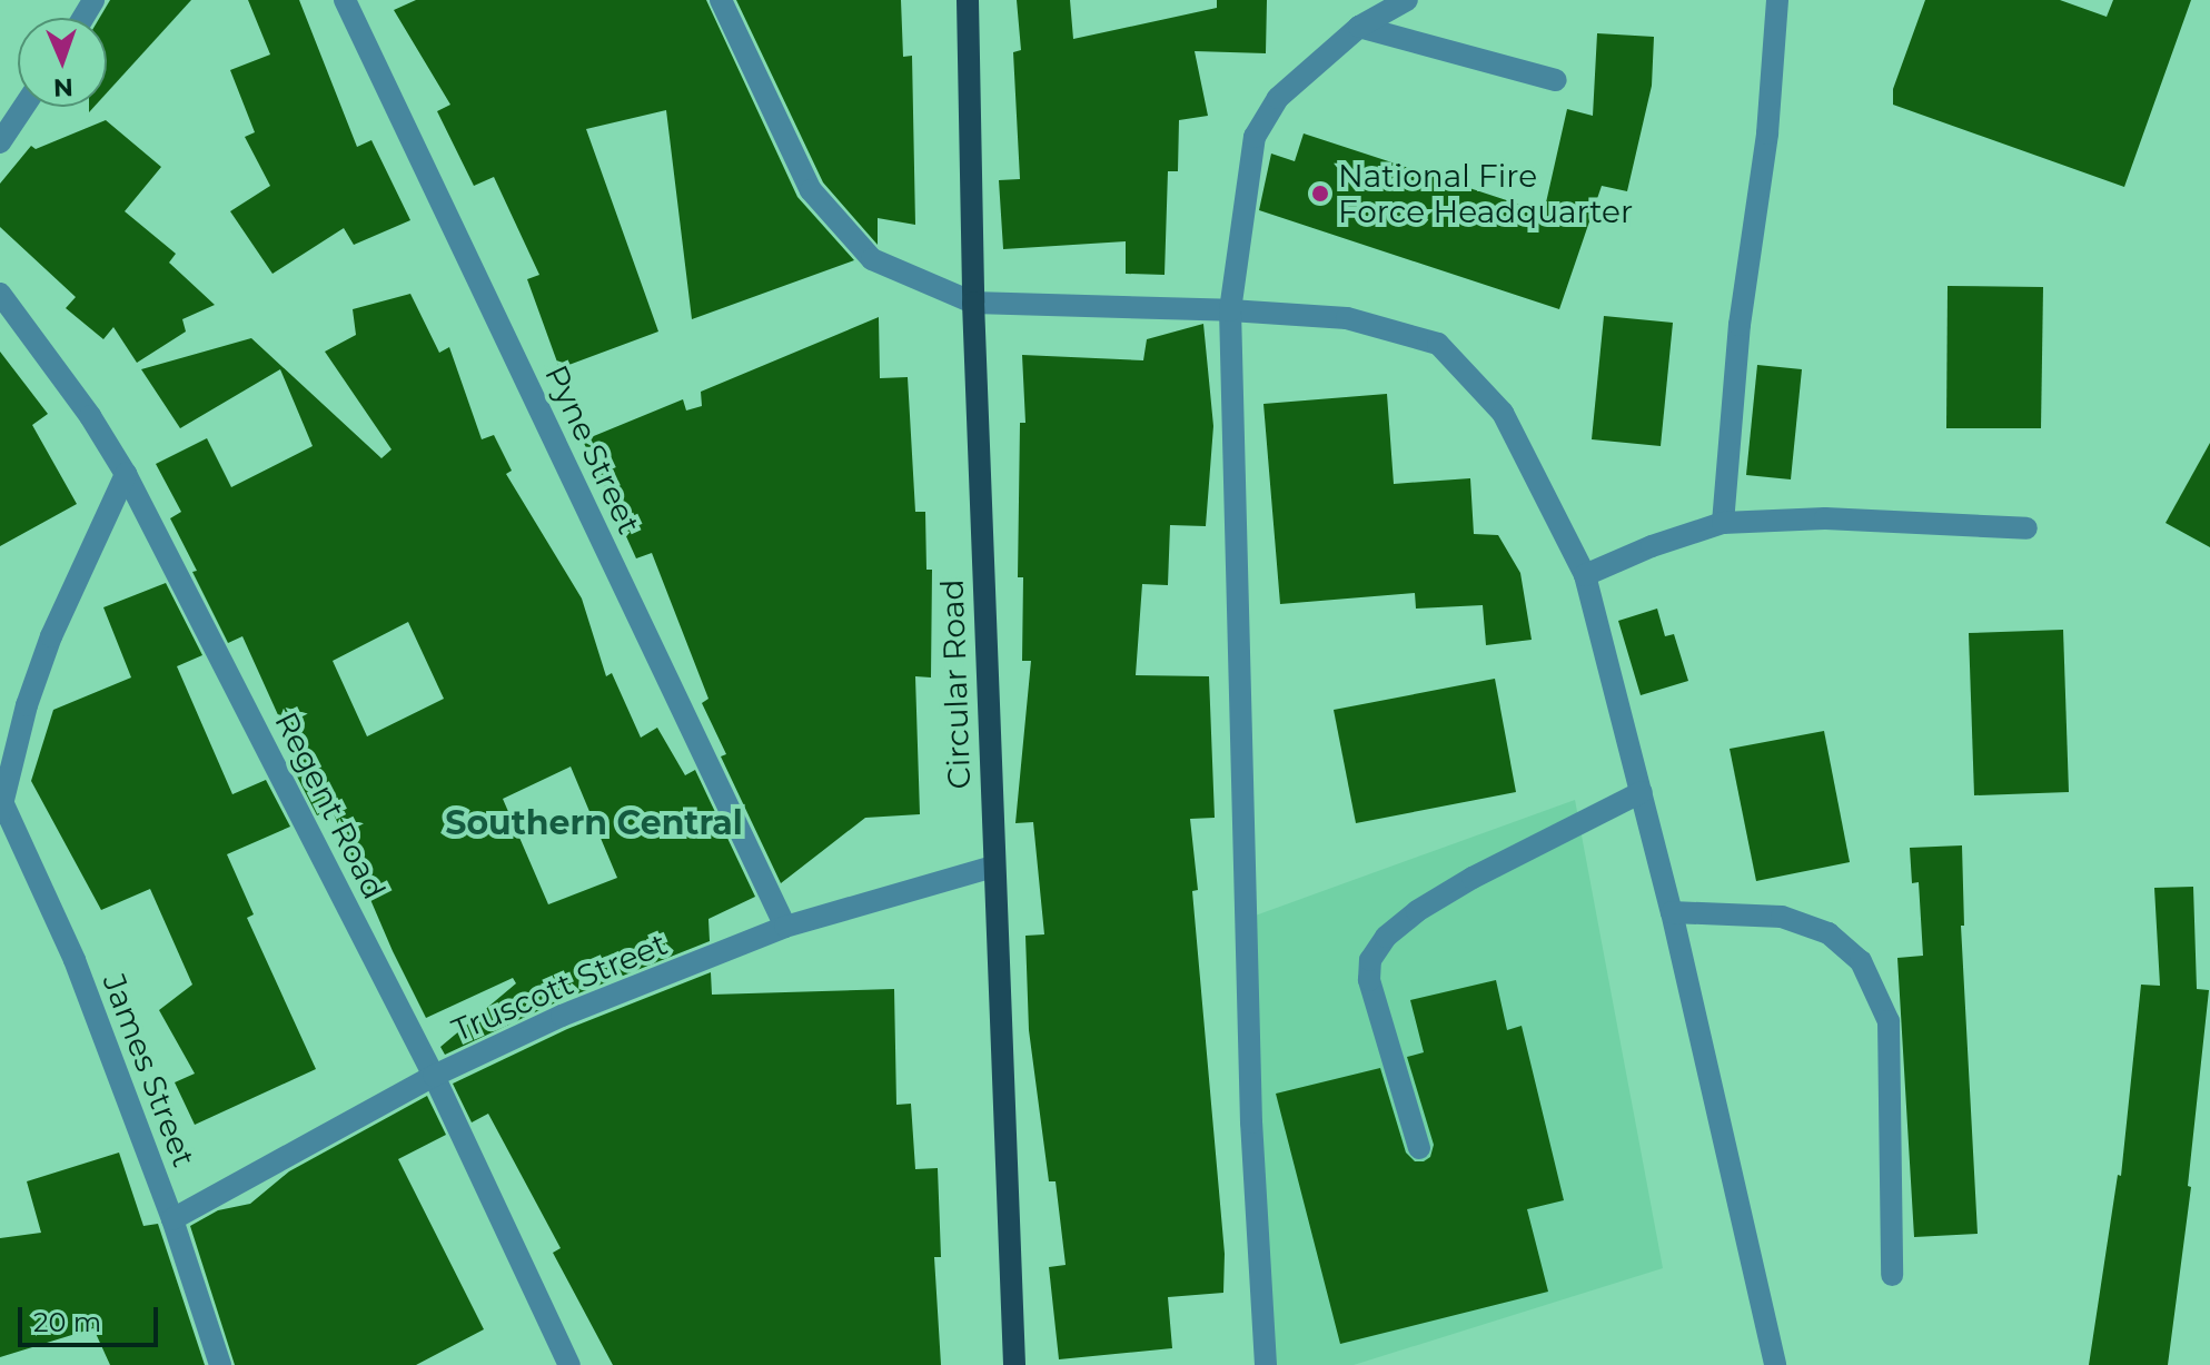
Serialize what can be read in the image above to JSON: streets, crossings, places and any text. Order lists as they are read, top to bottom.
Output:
{
  "streets": {
    "main road": ["Circular Road"],
    "street": [
      "Pyne Street",
      "Regent Road",
      "Truscott Street",
      "James Street"
    ]
  },
  "crossings": [
    ["Pyne Street", "Truscott Street"],
    ["Circular Road", "Truscott Street"],
    ["Regent Road", "Truscott Street"],
    ["Truscott Street", "James Street"]
  ],
  "districts": ["Southern Central"],
  "places": ["National Fire Force Headquarter"],
  "scale_bar": "20 m",
  "north": "bottom"
}
